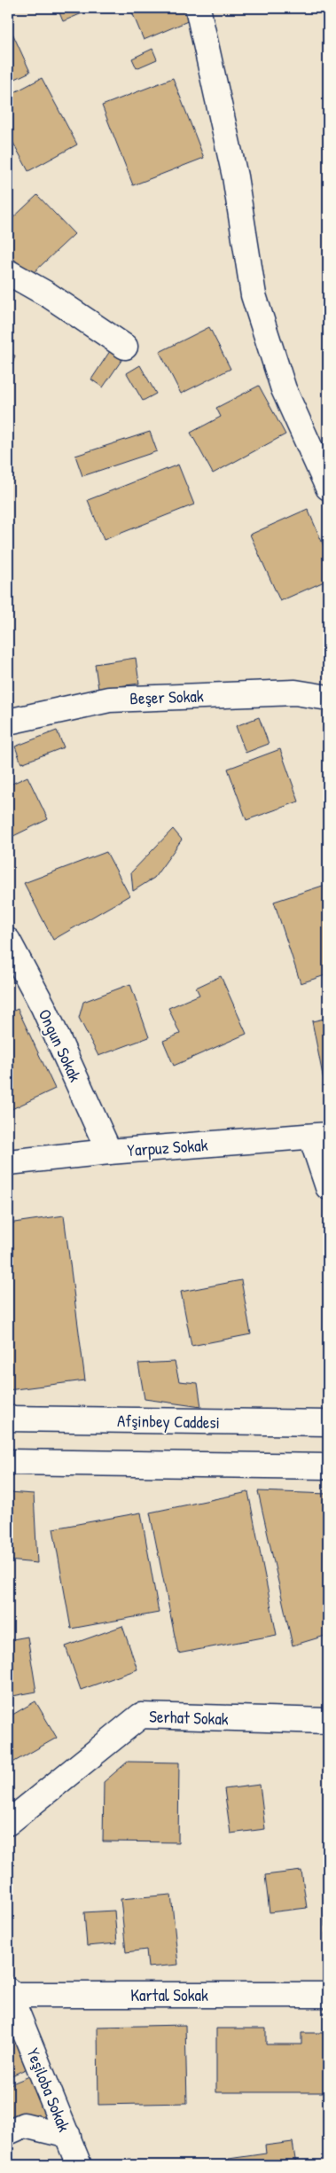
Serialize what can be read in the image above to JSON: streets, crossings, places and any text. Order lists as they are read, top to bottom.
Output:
{
  "streets": {
    "street": [
      "Beşer Sokak",
      "Ongun Sokak",
      "Yarpuz Sokak",
      "Afşinbey Caddesi",
      "Serhat Sokak",
      "Kartal Sokak",
      "Yeşiloba Sokak"
    ]
  },
  "crossings": [
    ["Ongun Sokak", "Yarpuz Sokak"],
    ["Kartal Sokak", "Yeşiloba Sokak"]
  ]
}
